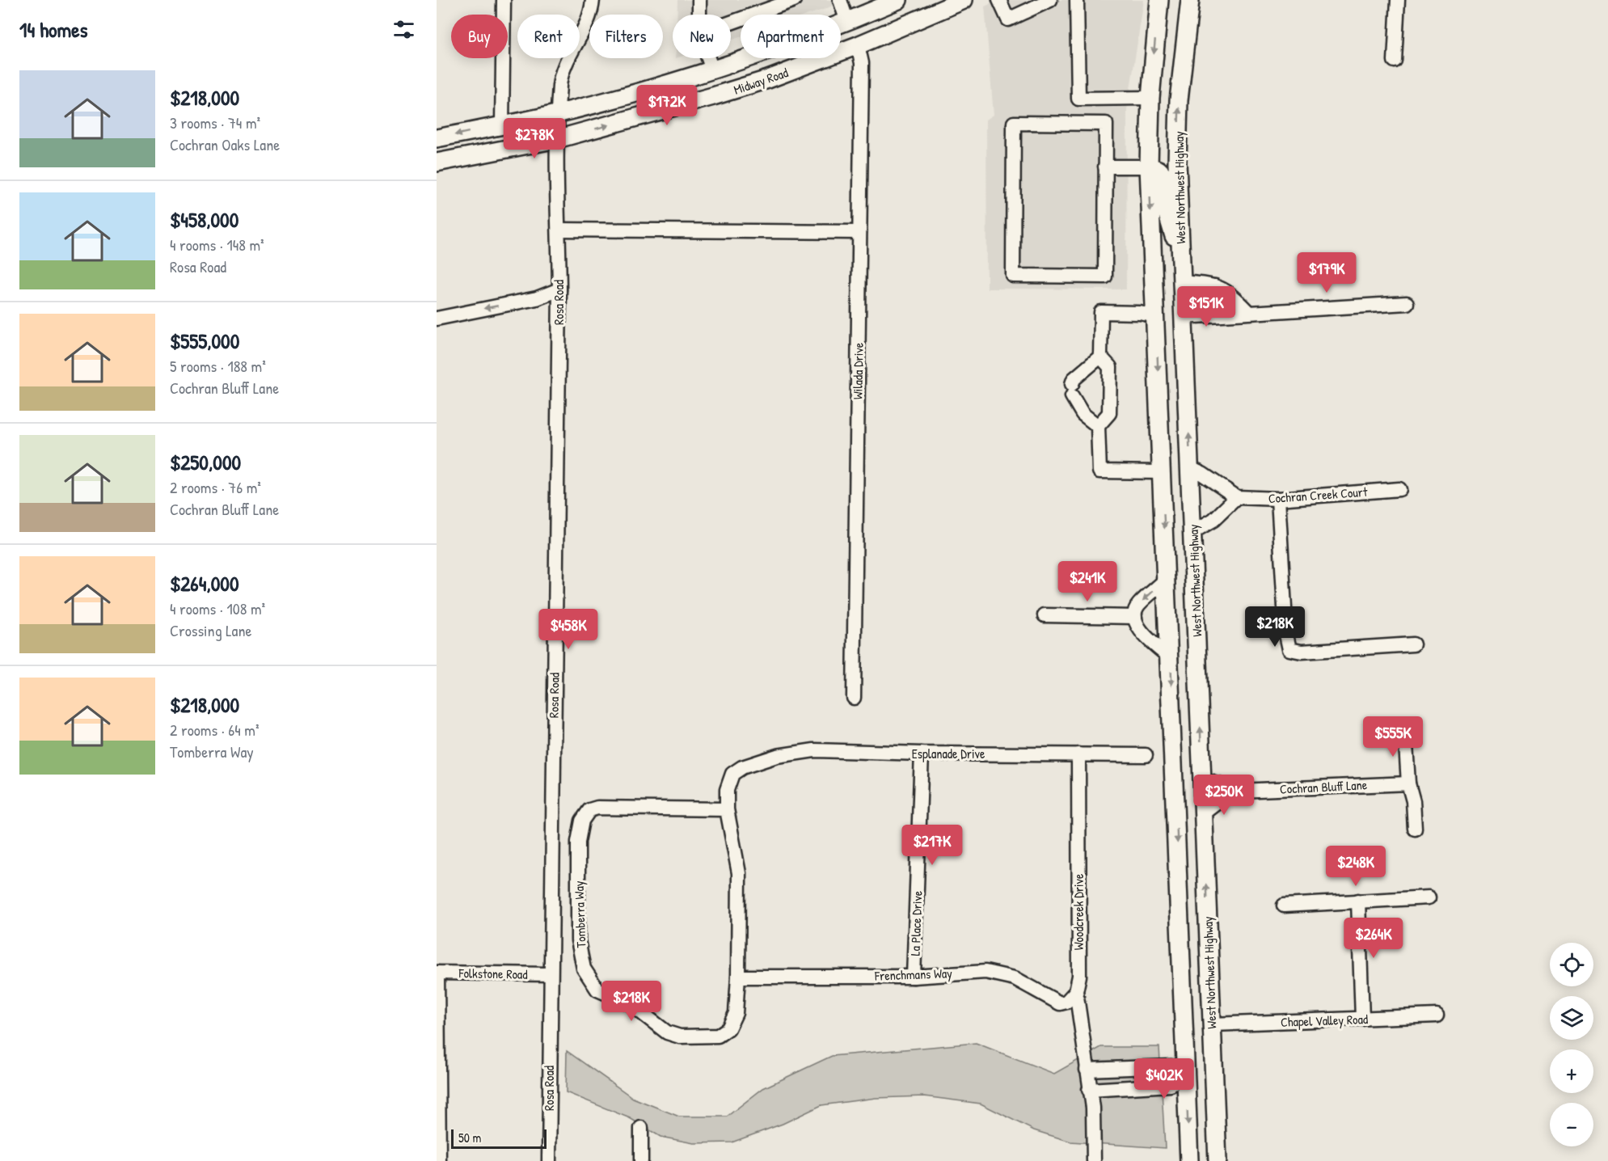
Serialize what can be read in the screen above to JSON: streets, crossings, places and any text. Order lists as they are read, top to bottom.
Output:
{
  "streets": {
    "main road": ["Midway Road", "West Northwest Highway"],
    "street": [
      "Rosa Road",
      "Wilada Drive",
      "Cochran Creek Court",
      "Esplanade Drive",
      "Cochran Bluff Lane",
      "Woodcreek Drive",
      "Tomberra Way",
      "La Place Drive",
      "Folkstone Road",
      "Frenchmans Way",
      "Chapel Valley Road"
    ]
  },
  "crossings": [
    ["Midway Road", "Rosa Road"],
    ["Midway Road", "Wilada Drive"],
    ["West Northwest Highway", "Cochran Bluff Lane"],
    ["West Northwest Highway", "Chapel Valley Road"],
    ["Rosa Road", "Folkstone Road"],
    ["Esplanade Drive", "Woodcreek Drive"],
    ["Esplanade Drive", "Tomberra Way"],
    ["Esplanade Drive", "La Place Drive"],
    ["Woodcreek Drive", "Frenchmans Way"],
    ["Tomberra Way", "Frenchmans Way"],
    ["La Place Drive", "Frenchmans Way"]
  ],
  "scale_bar": "50 m",
  "page": {
    "heading": "14 homes",
    "chip": [
      "Buy",
      "Rent",
      "Filters",
      "New",
      "Apartment"
    ],
    "list": [
      {
        "name": "$218,000",
        "note": "3 rooms · 74 m² · Cochran Oaks Lane"
      },
      {
        "name": "$458,000",
        "note": "4 rooms · 148 m² · Rosa Road"
      },
      {
        "name": "$555,000",
        "note": "5 rooms · 188 m² · Cochran Bluff Lane"
      },
      {
        "name": "$250,000",
        "note": "2 rooms · 76 m² · Cochran Bluff Lane"
      },
      {
        "name": "$264,000",
        "note": "4 rooms · 108 m² · Crossing Lane"
      },
      {
        "name": "$218,000",
        "note": "2 rooms · 64 m² · Tomberra Way"
      }
    ],
    "price": [
      "$172K",
      "$278K",
      "$179K",
      "$151K",
      "$241K",
      "$218K",
      "$458K",
      "$555K",
      "$250K",
      "$217K",
      "$248K",
      "$264K",
      "$218K",
      "$402K"
    ],
    "map_buttons": ["+", "−"],
    "scale": "50 m"
  }
}
